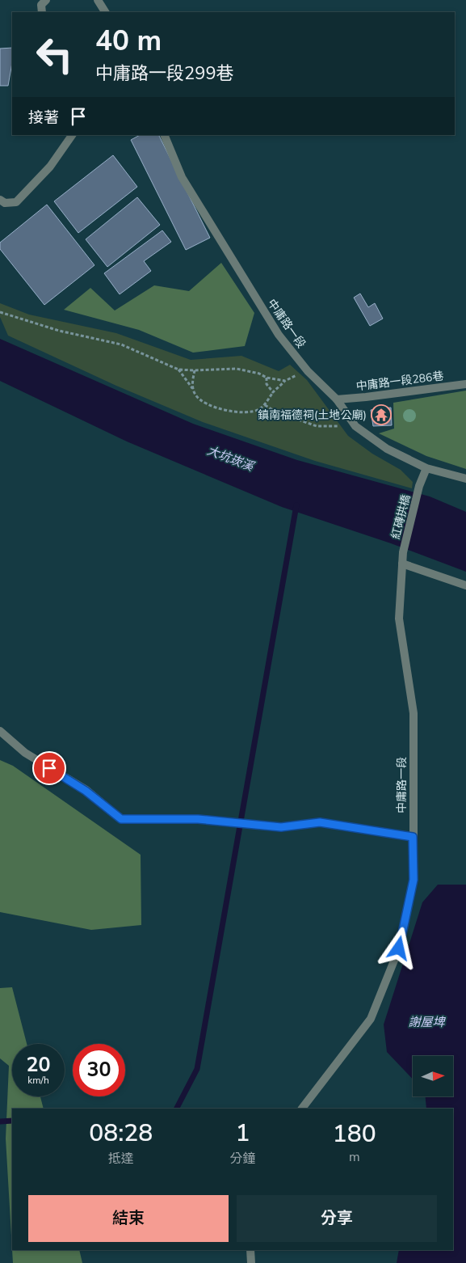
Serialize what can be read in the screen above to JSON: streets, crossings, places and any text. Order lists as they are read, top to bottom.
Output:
{
  "streets": {
    "street": ["中庸路一段", "中庸路一段286巷", "紅磚拱橋"]
  },
  "crossings": [
    ["中庸路一段", "中庸路一段286巷"],
    ["中庸路一段", "紅磚拱橋"]
  ],
  "water": ["大坑崁溪", "謝屋埤"],
  "places": {
    "temple": ["鎮南福德祠(土地公廟)"]
  },
  "north": "right",
  "page": {
    "turn": ["40 m", "中庸路一段299巷"],
    "then": "接著",
    "speed": "20 km/h",
    "limit": "30",
    "eta": [
      "08:28",
      "抵達",
      "1",
      "分鐘",
      "180",
      "m"
    ],
    "buttons": ["結束", "分享"]
  }
}
